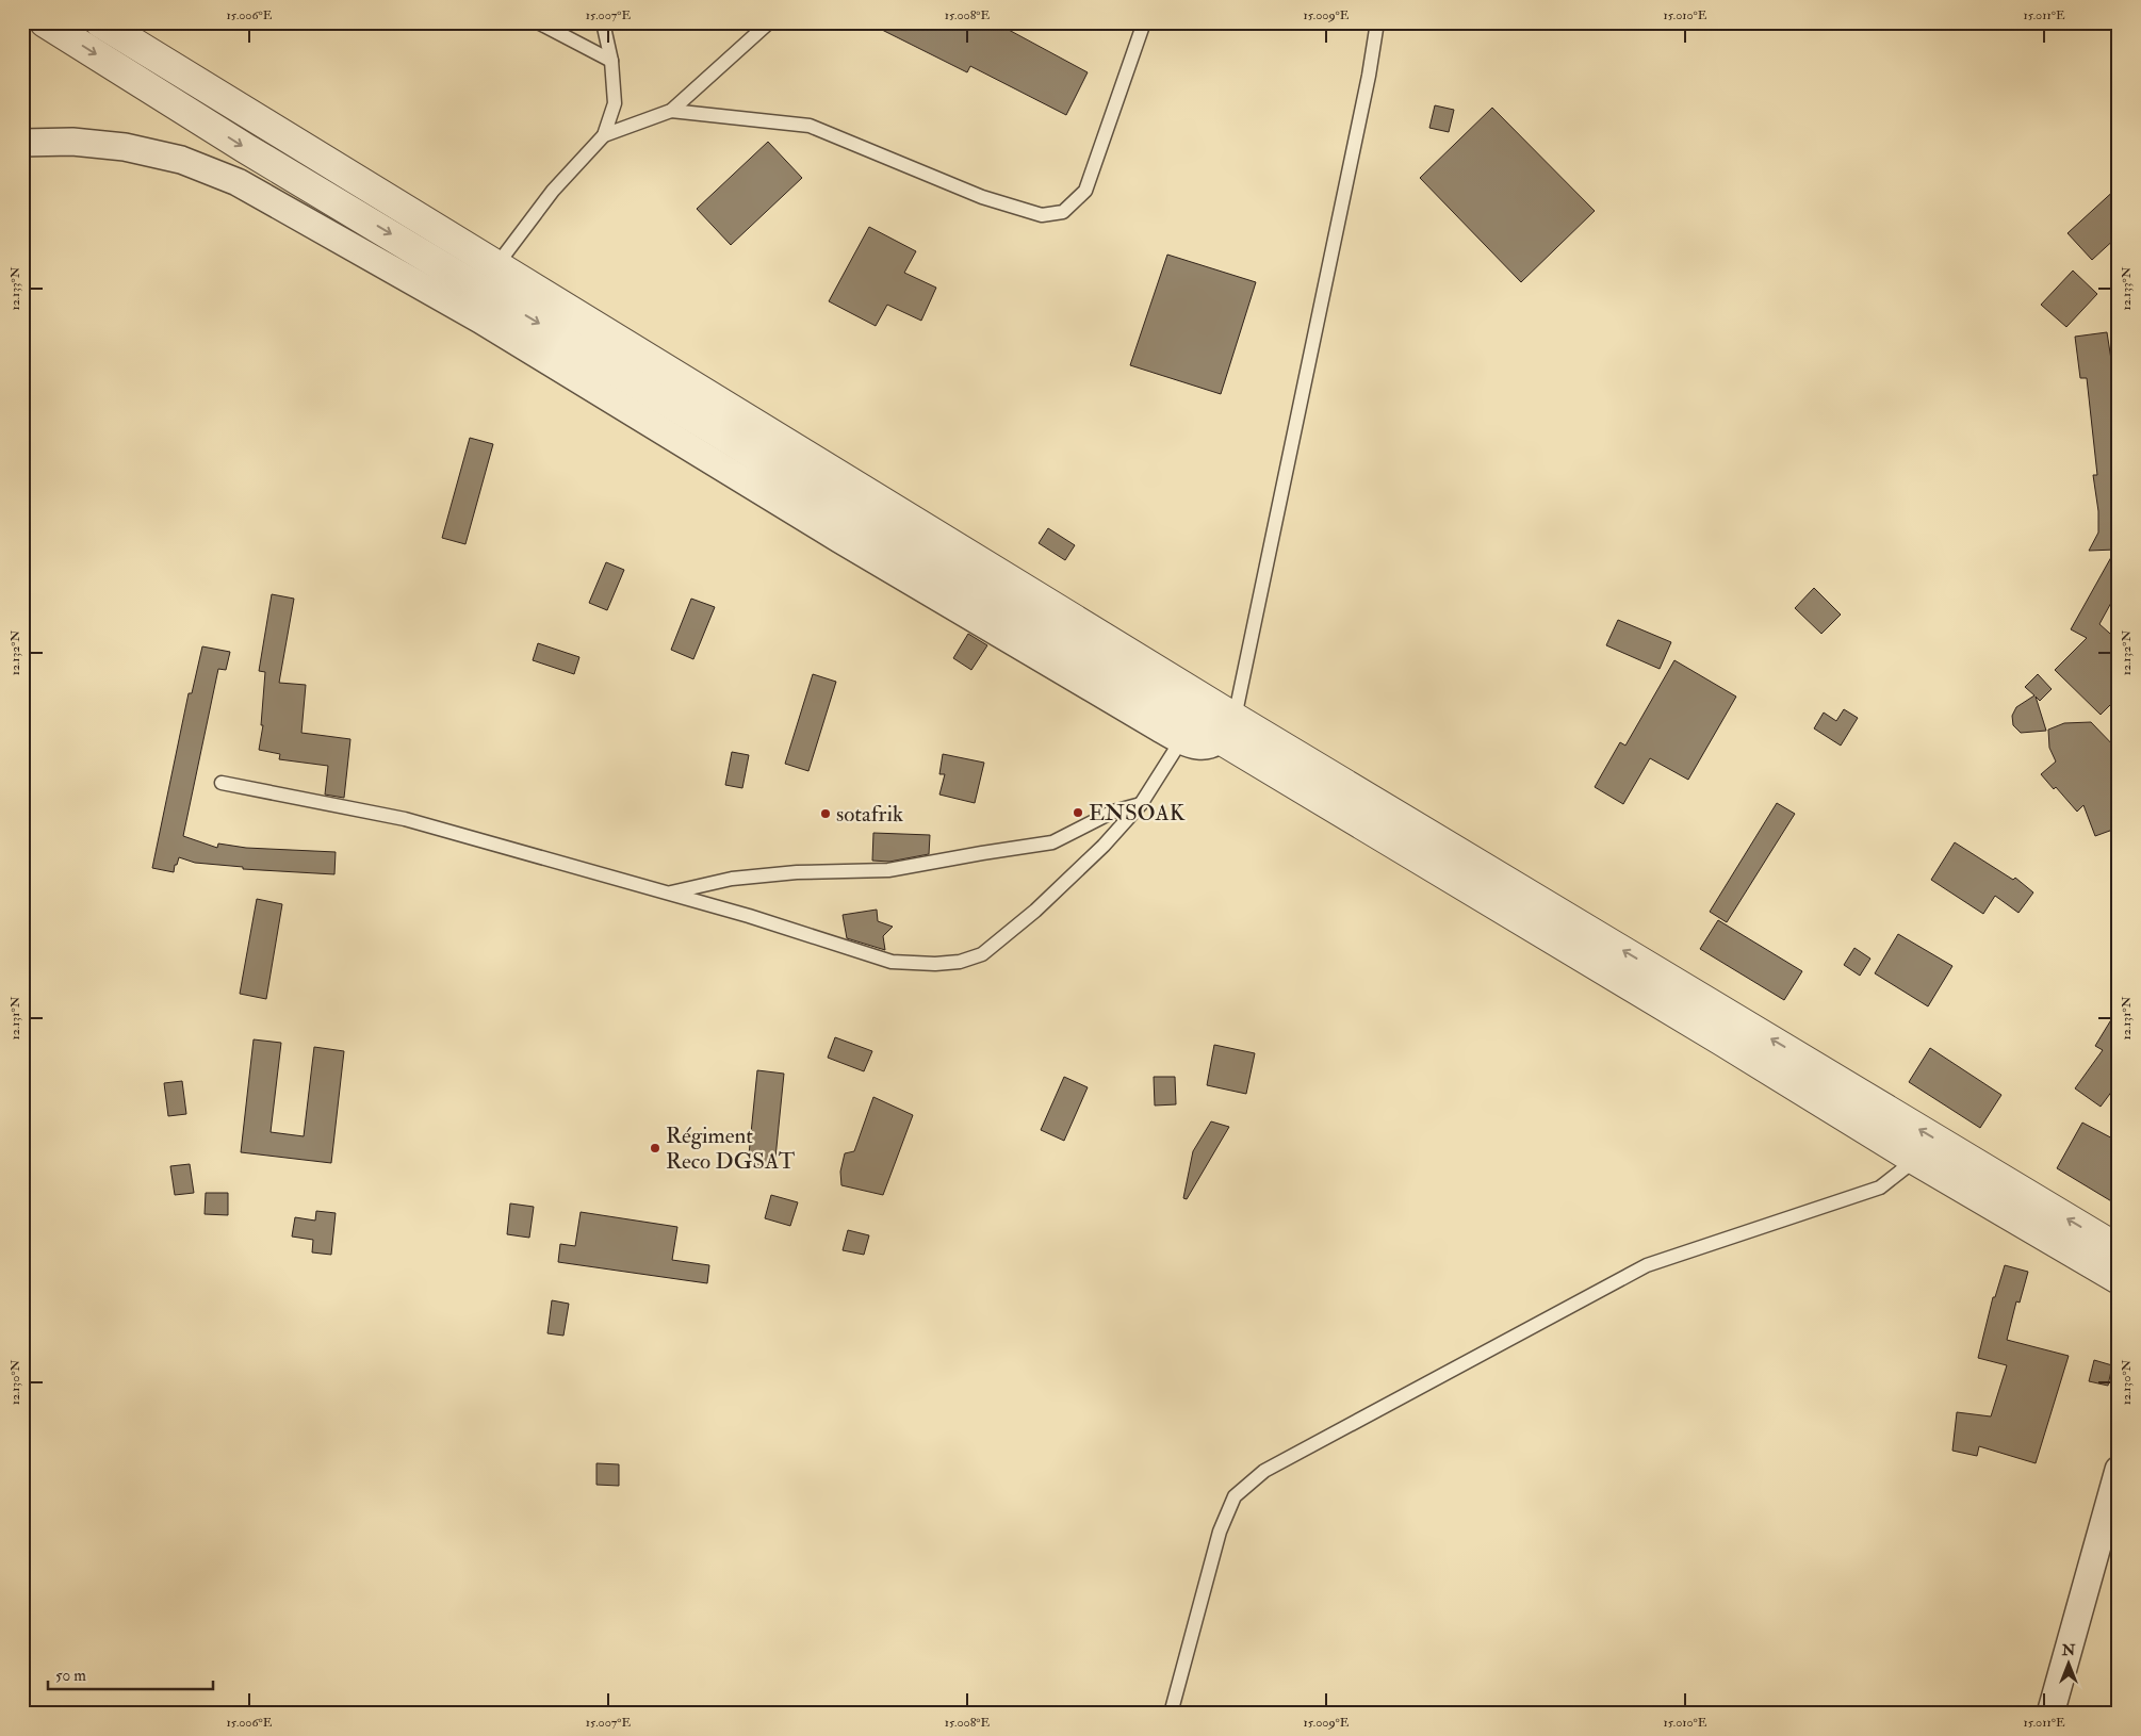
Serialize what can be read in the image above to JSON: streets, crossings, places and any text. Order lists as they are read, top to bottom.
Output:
{
  "places": ["ENSOAK", "sotafrik", "Régiment Reco DGSAT"],
  "scale_bar": "50 m",
  "north": "top",
  "coordinates": [
    "15.006°E",
    "15.007°E",
    "15.008°E",
    "15.009°E",
    "15.010°E",
    "15.011°E",
    "12.133°N",
    "12.132°N",
    "12.131°N",
    "12.130°N"
  ]
}
